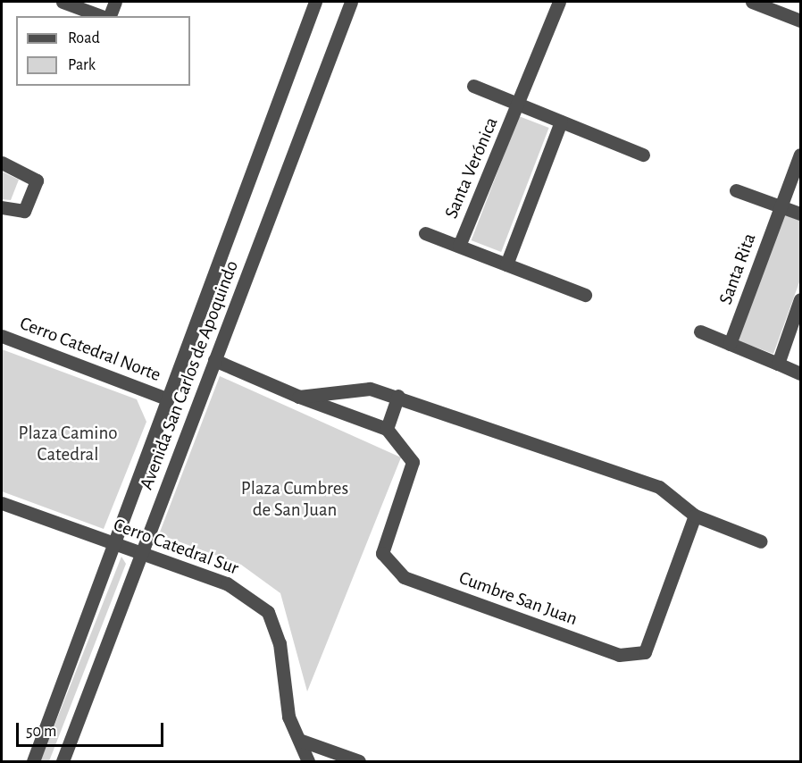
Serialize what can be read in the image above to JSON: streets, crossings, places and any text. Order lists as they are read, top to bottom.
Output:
{
  "streets": {
    "street": [
      "Santa Verónica",
      "Santa Rita",
      "Cerro Catedral Norte",
      "Avenida San Carlos de Apoquindo",
      "Cerro Catedral Sur",
      "Cumbre San Juan"
    ]
  },
  "crossings": [
    ["Cerro Catedral Norte", "Avenida San Carlos de Apoquindo"],
    ["Avenida San Carlos de Apoquindo", "Cerro Catedral Sur"]
  ],
  "parks": ["Plaza Camino Catedral", "Plaza Cumbres de San Juan"],
  "legend": ["Road", "Park"],
  "scale_bar": "50 m"
}
